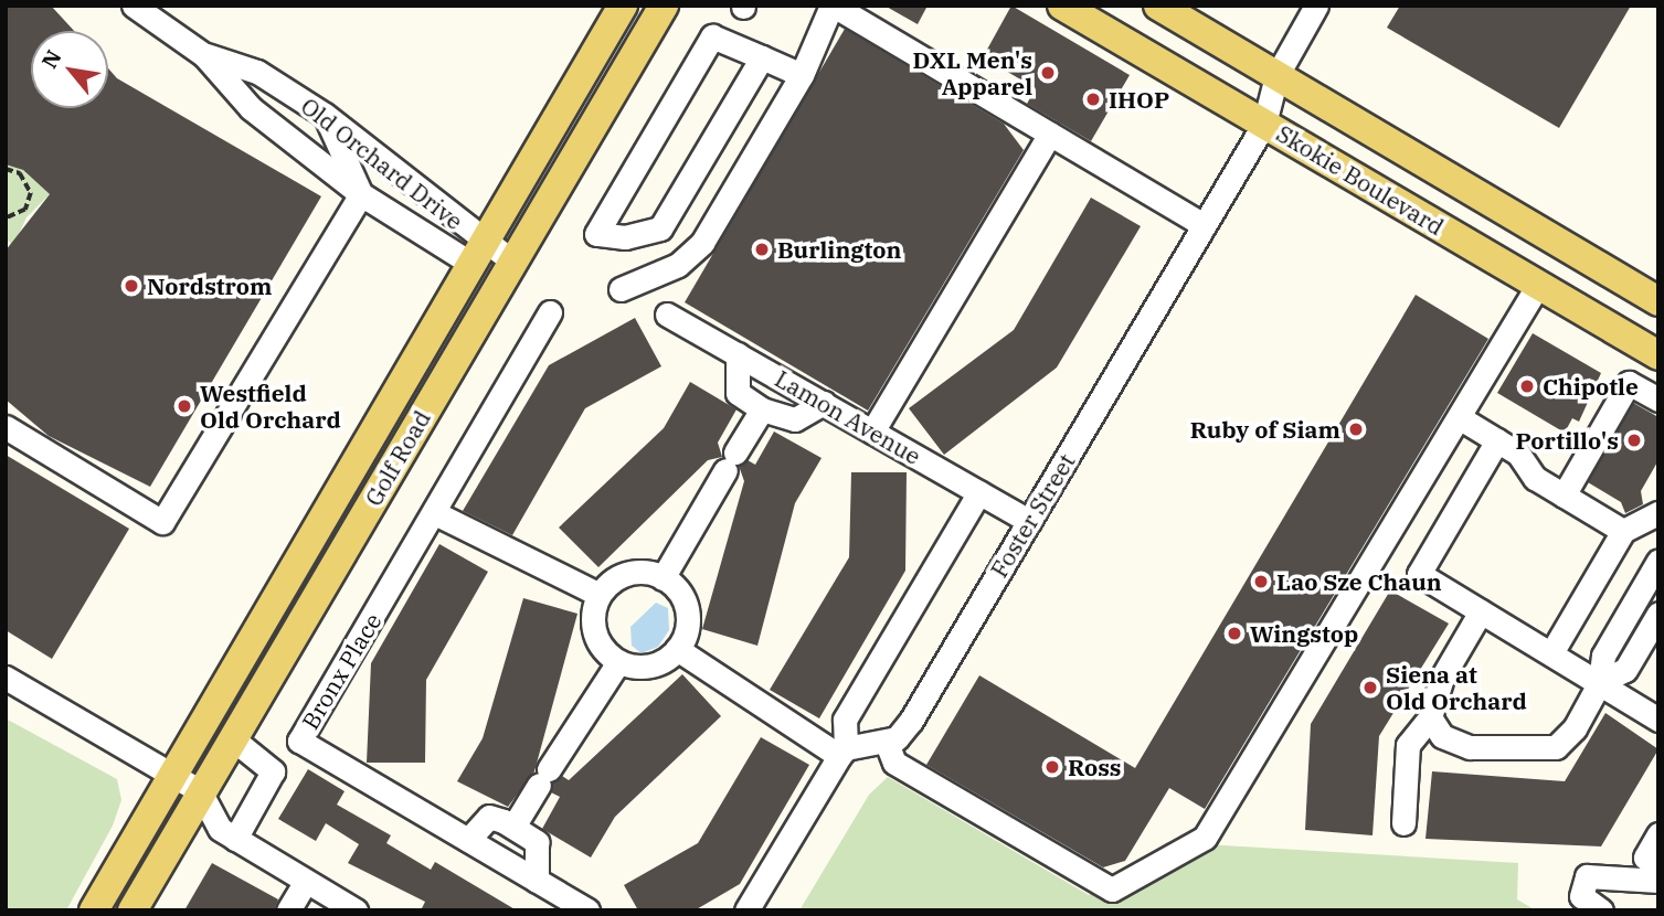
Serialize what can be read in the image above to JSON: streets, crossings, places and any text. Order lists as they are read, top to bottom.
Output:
{
  "streets": {
    "main road": ["Skokie Boulevard", "Golf Road"],
    "street": [
      "Old Orchard Drive",
      "Lamon Avenue",
      "Foster Street",
      "Bronx Place"
    ]
  },
  "crossings": [
    ["Old Orchard Drive", "Golf Road"],
    ["Skokie Boulevard", "Foster Street"],
    ["Lamon Avenue", "Foster Street"]
  ],
  "places": [
    "DXL Men's Apparel",
    "IHOP",
    "Burlington",
    "Nordstrom",
    "Chipotle",
    "Westfield Old Orchard",
    "Ruby of Siam",
    "Portillo's",
    "Lao Sze Chaun",
    "Wingstop",
    "Siena at Old Orchard",
    "Ross"
  ],
  "north": "top left"
}
